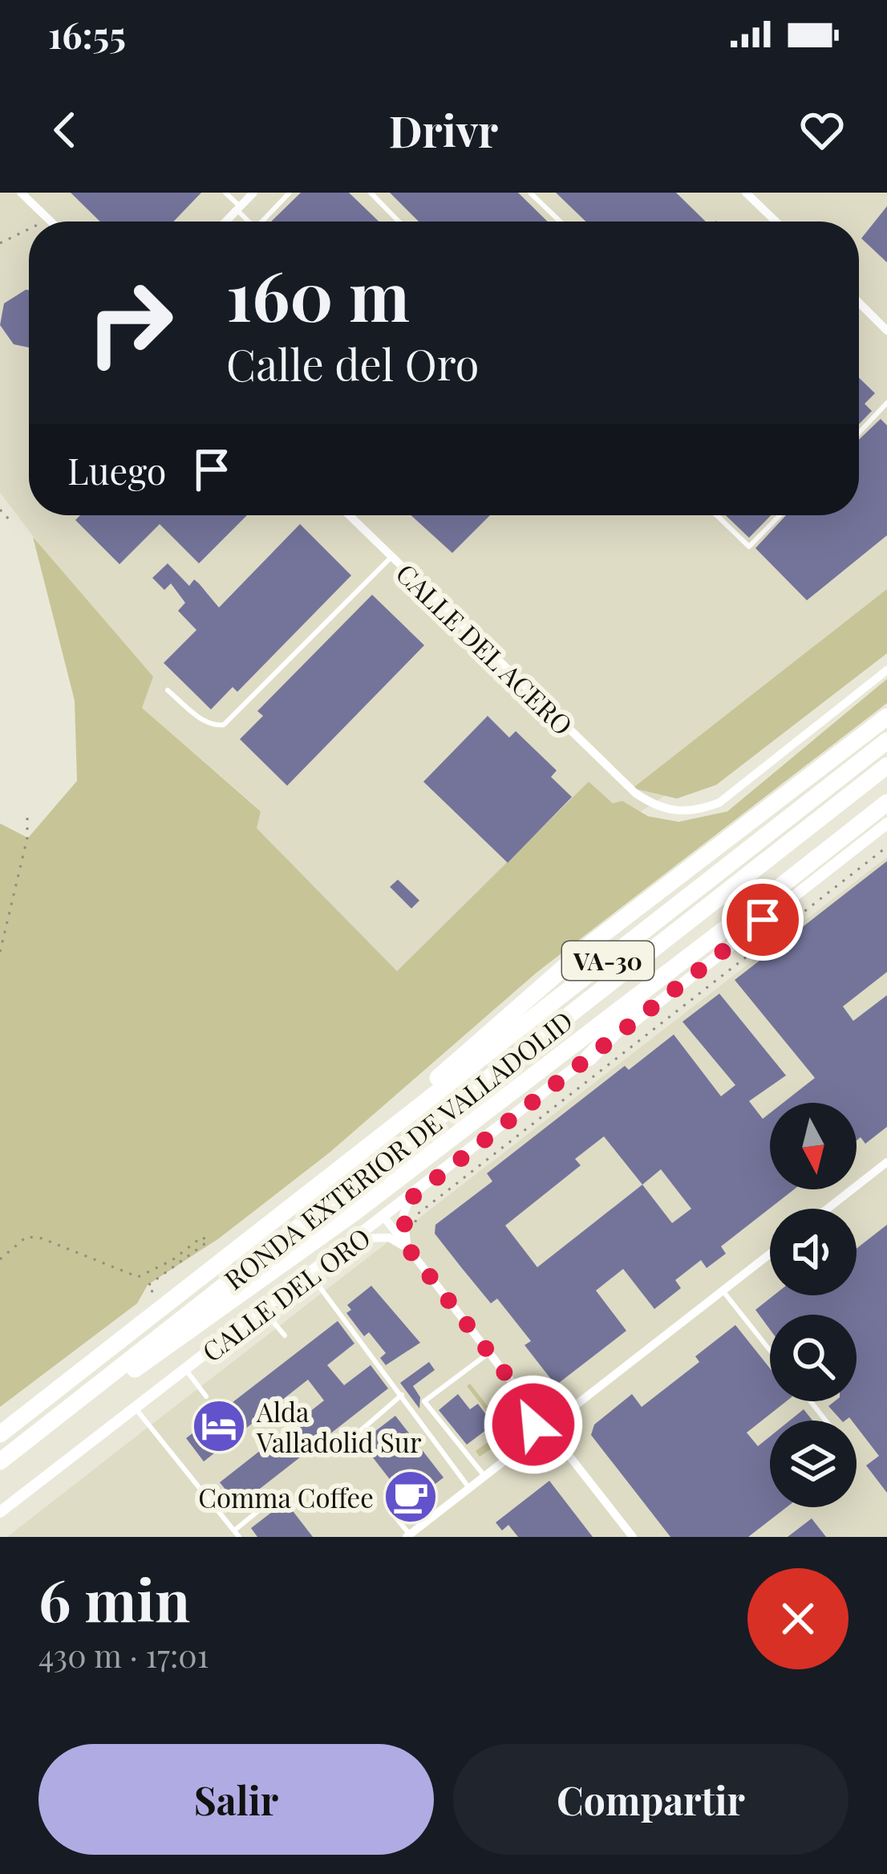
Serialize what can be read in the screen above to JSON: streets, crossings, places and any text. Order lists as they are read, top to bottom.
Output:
{
  "streets": {
    "highway": ["VA-30", "RONDA EXTERIOR DE VALLADOLID"],
    "street": ["CALLE DEL ACERO", "CALLE DEL ORO"]
  },
  "places": {
    "hotel": ["Alda Valladolid Sur"],
    "cafe": ["Comma Coffee"]
  },
  "north": "bottom",
  "page": {
    "status": "16:55",
    "header": "Drivr",
    "turn": ["160 m", "Calle del Oro"],
    "then": "Luego",
    "heading": ["6 min", "430 m · 17:01"],
    "buttons": ["Salir", "Compartir"]
  }
}
